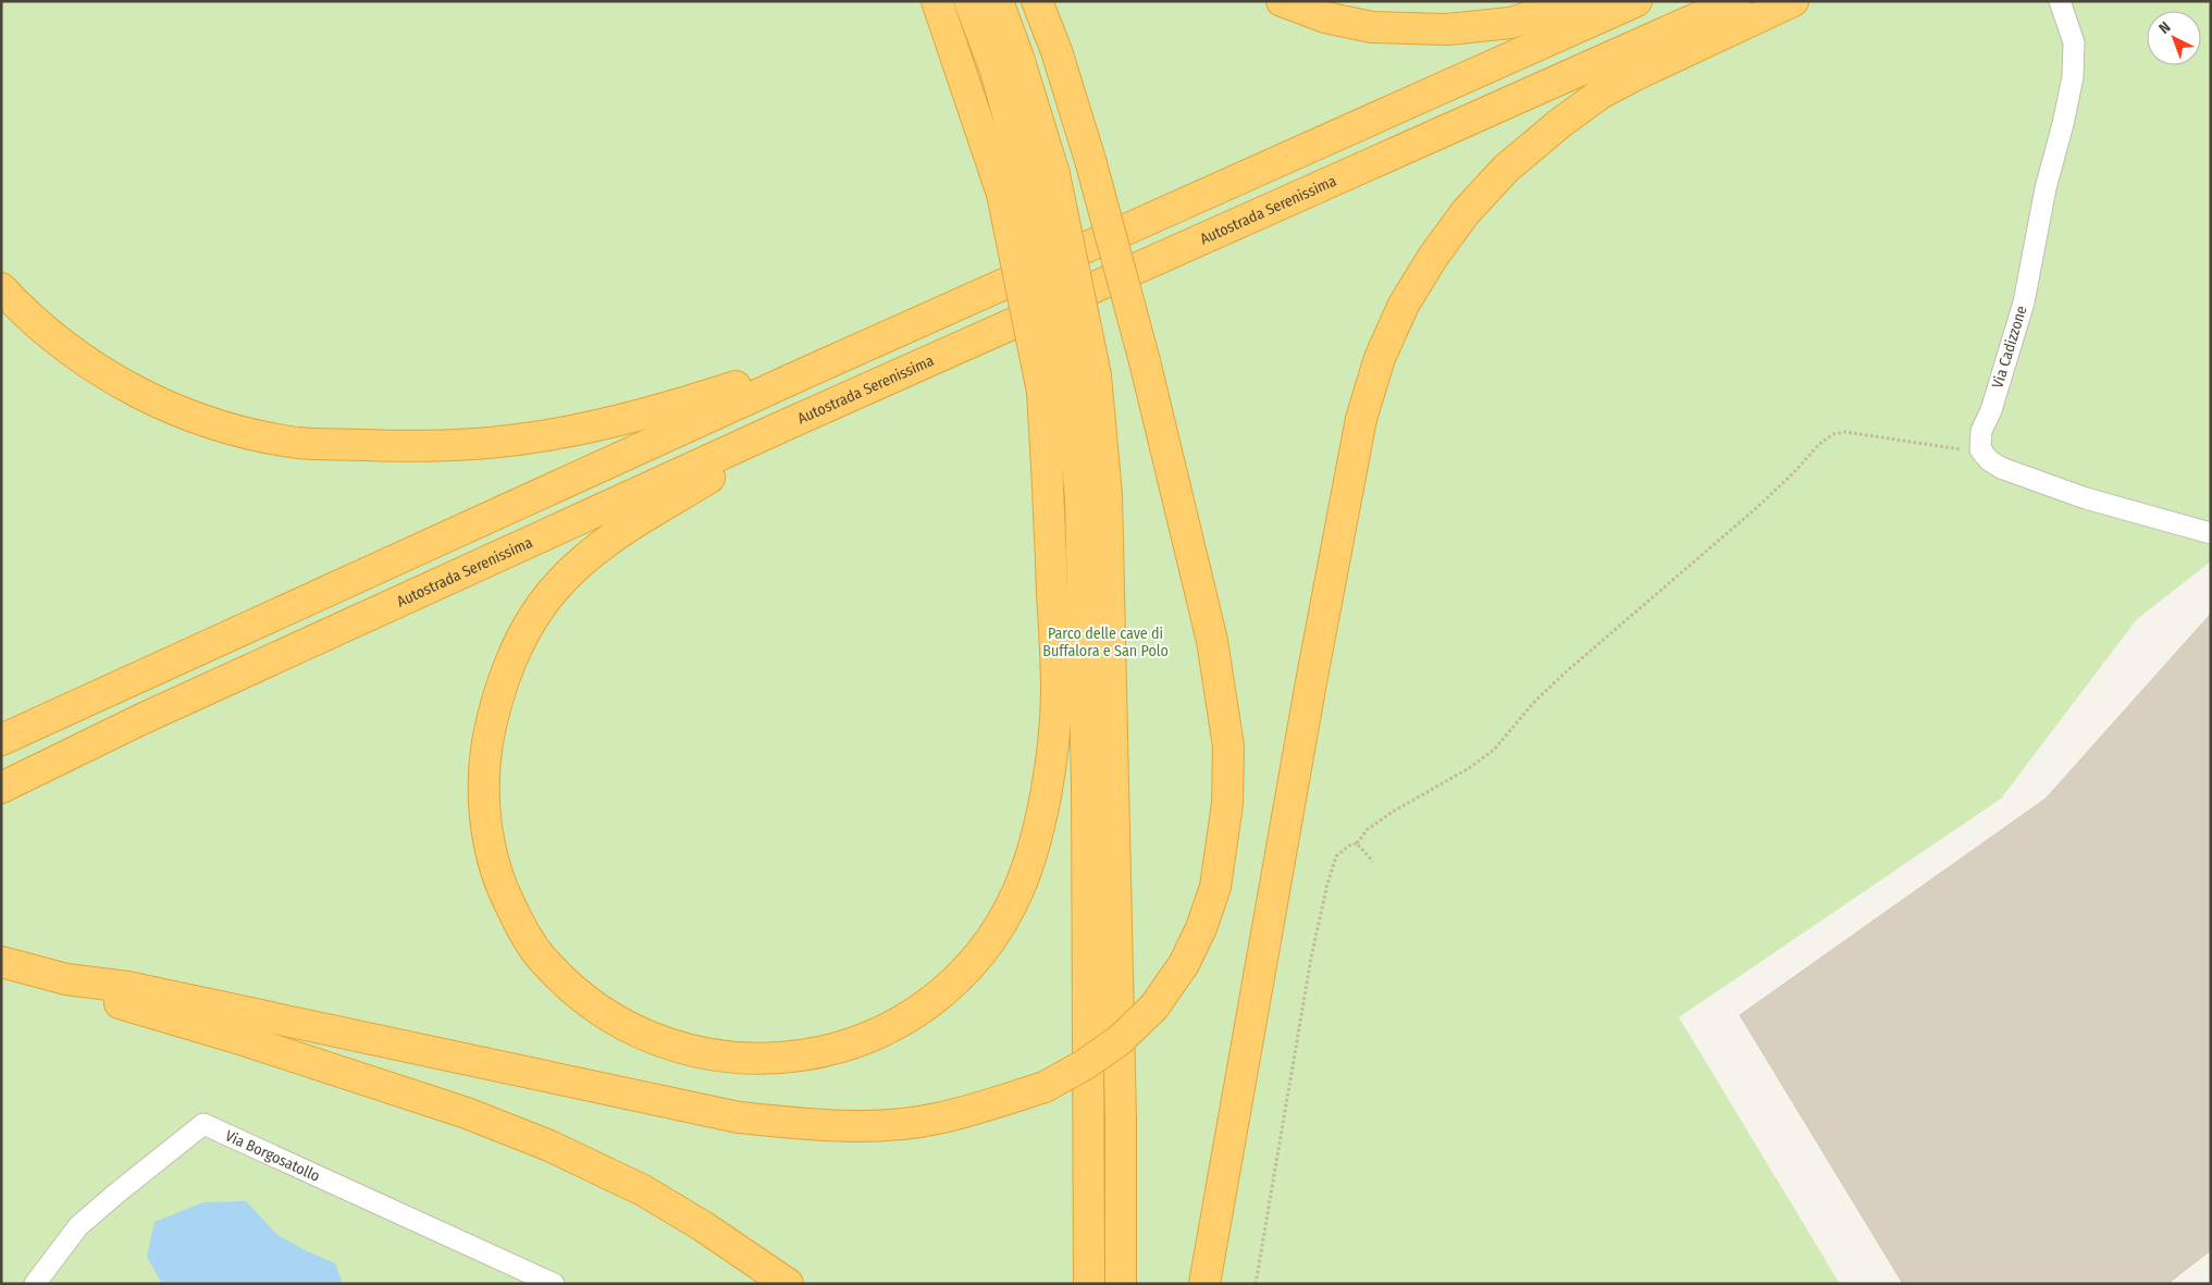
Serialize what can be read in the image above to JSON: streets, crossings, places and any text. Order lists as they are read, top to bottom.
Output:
{
  "streets": {
    "highway": ["Autostrada Serenissima"],
    "street": ["Via Cadizzone", "Via Borgosatollo"]
  },
  "parks": ["Parco delle cave di Buffalora e San Polo"],
  "north": "top left"
}
